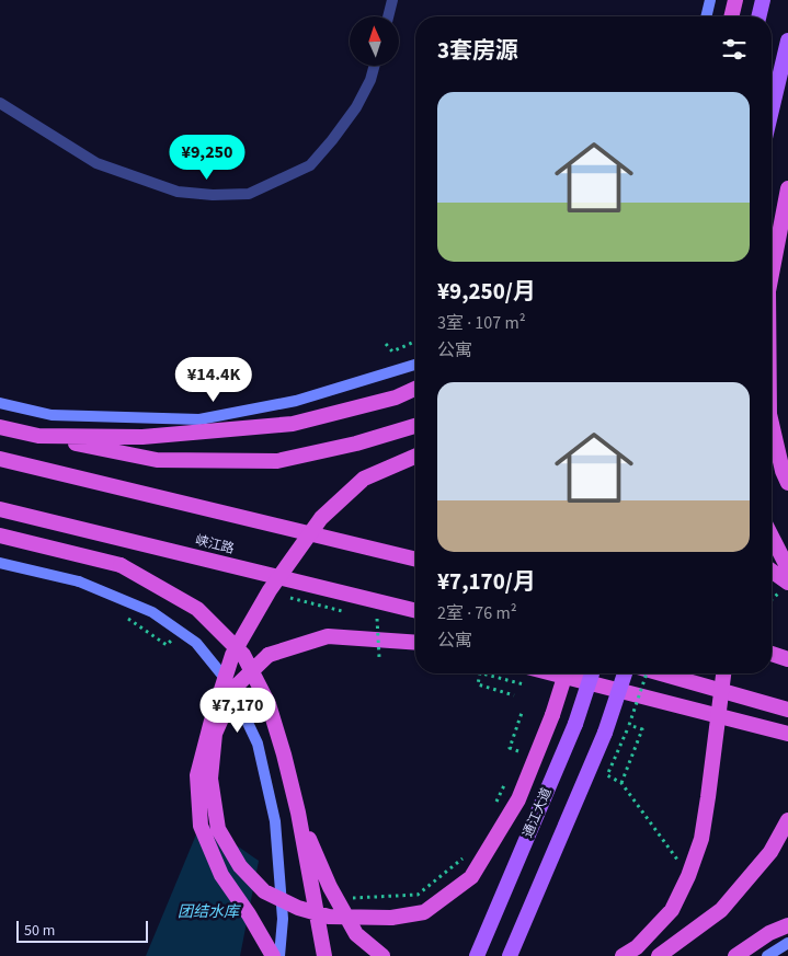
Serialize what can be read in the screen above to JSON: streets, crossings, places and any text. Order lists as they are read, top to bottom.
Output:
{
  "streets": {
    "highway": ["峡江路"],
    "main road": ["通江大道"]
  },
  "water": ["团结水库"],
  "scale_bar": "50 m",
  "north": "top",
  "page": {
    "heading": "3套房源",
    "list": [
      {
        "name": "¥9,250/月",
        "note": "3室 · 107 m² · 公寓"
      },
      {
        "name": "¥7,170/月",
        "note": "2室 · 76 m² · 公寓"
      }
    ],
    "price": ["¥9,250", "¥14.4K", "¥7,170"],
    "scale": "50 m"
  }
}
